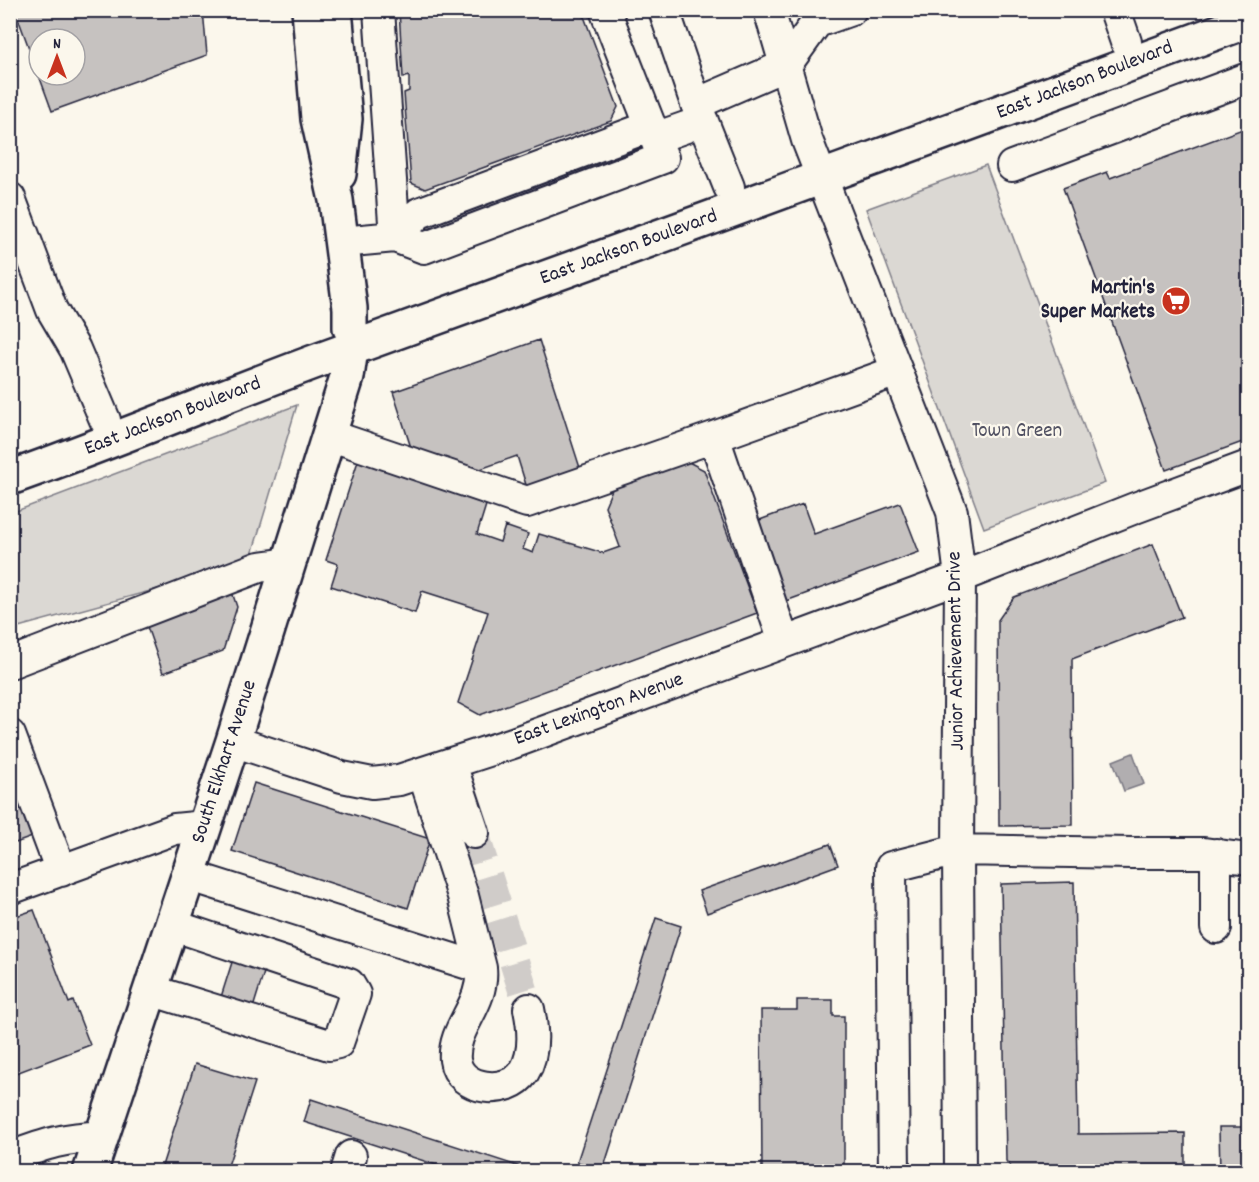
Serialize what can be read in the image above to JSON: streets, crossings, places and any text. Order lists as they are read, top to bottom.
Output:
{
  "streets": {
    "main road": ["East Jackson Boulevard", "South Elkhart Avenue"],
    "street": ["Junior Achievement Drive", "East Lexington Avenue"]
  },
  "crossings": [
    ["East Jackson Boulevard", "Junior Achievement Drive"],
    ["East Jackson Boulevard", "South Elkhart Avenue"],
    ["Junior Achievement Drive", "East Lexington Avenue"],
    ["East Lexington Avenue", "South Elkhart Avenue"]
  ],
  "parks": ["Town Green"],
  "places": {
    "supermarket": ["Martin's Super Markets"]
  },
  "north": "top"
}
